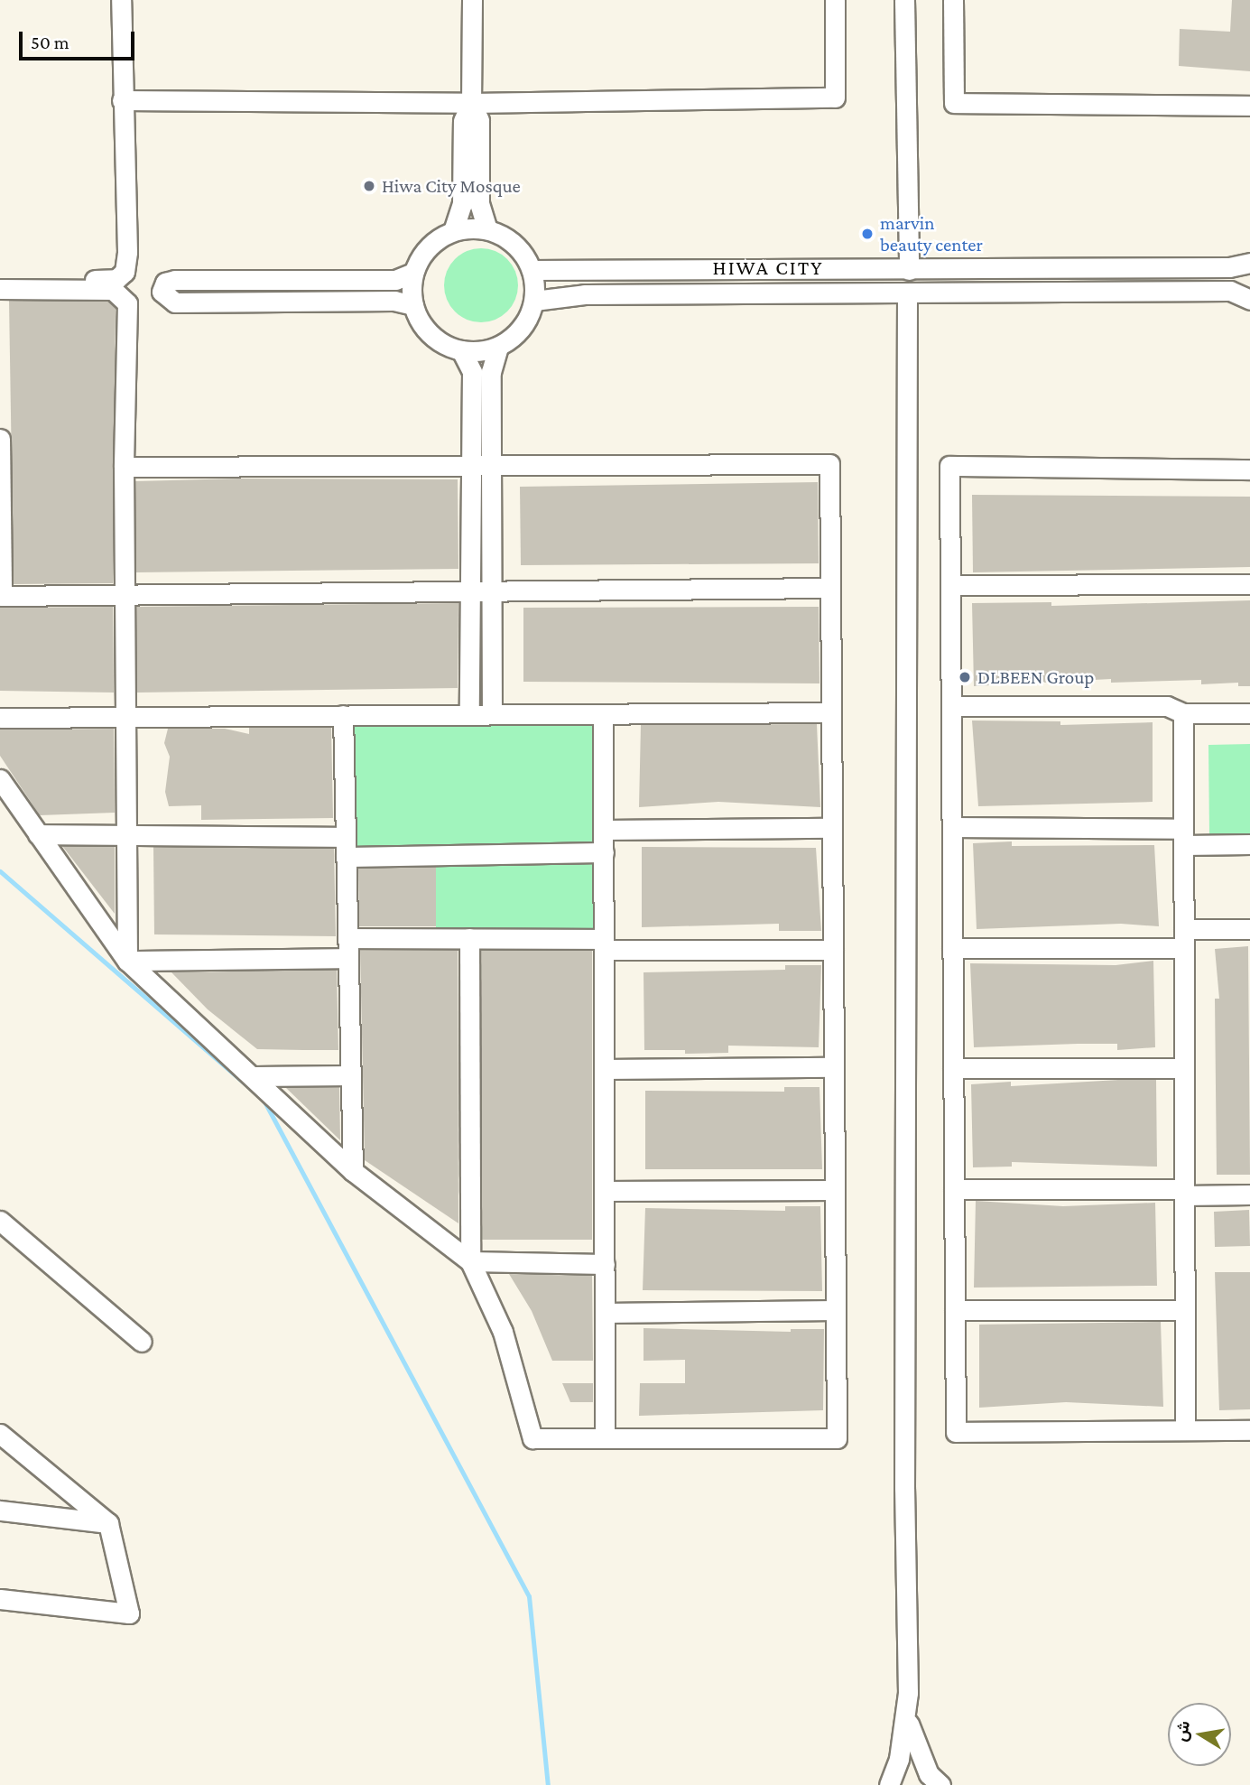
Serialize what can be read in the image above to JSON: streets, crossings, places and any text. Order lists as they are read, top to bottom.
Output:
{
  "districts": ["HIWA CITY"],
  "places": ["Hiwa City Mosque", "marvin beauty center", "DLBEEN Group"],
  "scale_bar": "50 m",
  "north": "left"
}
